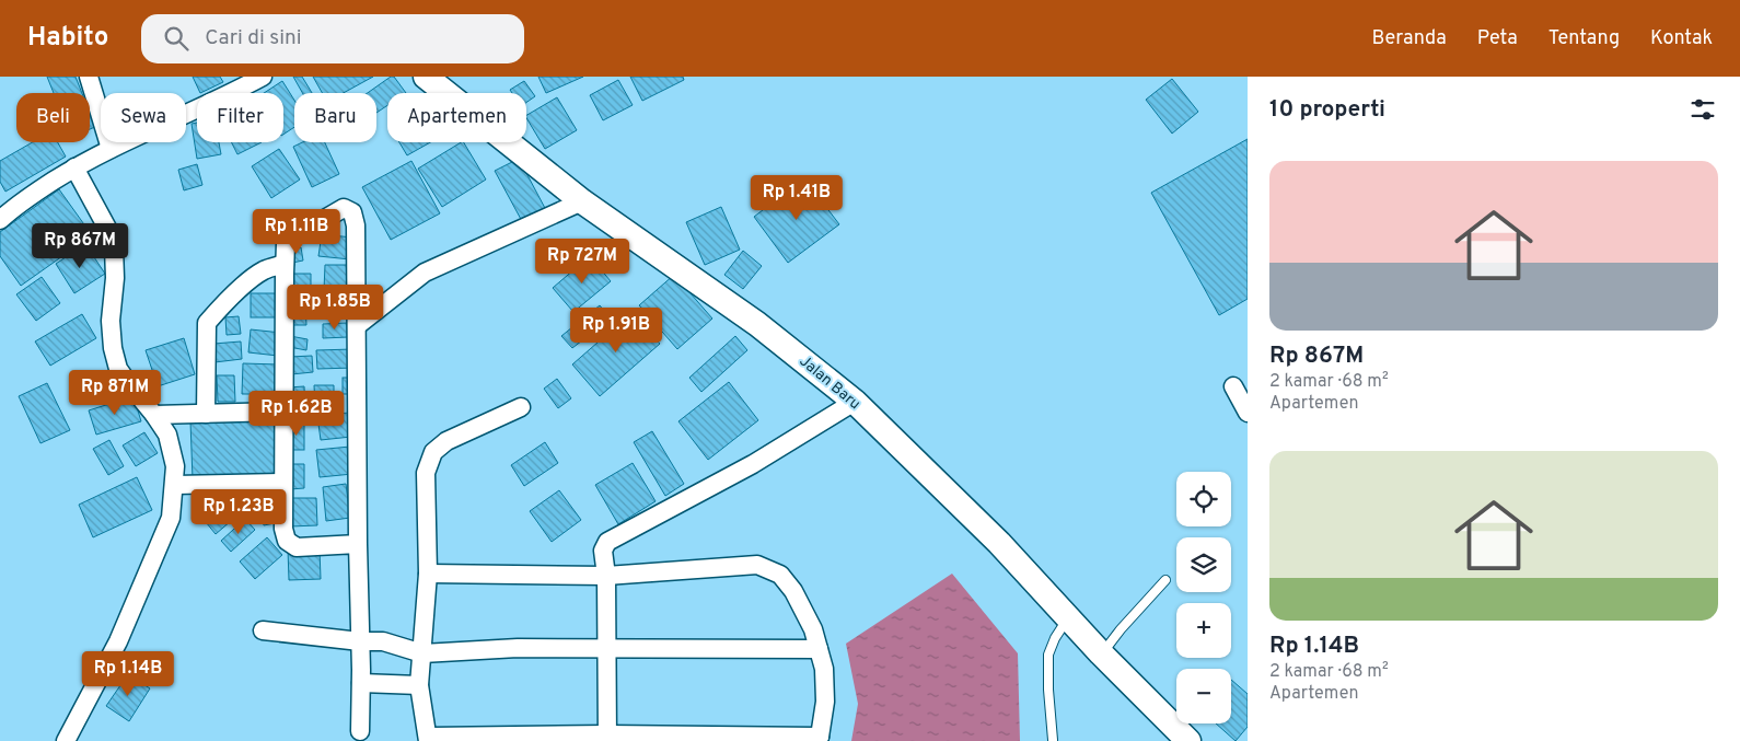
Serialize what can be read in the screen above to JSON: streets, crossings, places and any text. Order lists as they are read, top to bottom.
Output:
{
  "streets": {
    "main road": ["Jalan Baru"]
  },
  "page": {
    "header": "Habito",
    "search": "Cari di sini",
    "nav": [
      "Beranda",
      "Peta",
      "Tentang",
      "Kontak"
    ],
    "heading": "10 properti",
    "chip": [
      "Beli",
      "Sewa",
      "Filter",
      "Baru",
      "Apartemen"
    ],
    "list": [
      {
        "name": "Rp 867M",
        "note": "2 kamar · 68 m² · Apartemen"
      },
      {
        "name": "Rp 1.14B",
        "note": "2 kamar · 68 m² · Apartemen"
      }
    ],
    "price": [
      "Rp 1.41B",
      "Rp 1.11B",
      "Rp 867M",
      "Rp 727M",
      "Rp 1.85B",
      "Rp 1.91B",
      "Rp 871M",
      "Rp 1.62B",
      "Rp 1.23B",
      "Rp 1.14B"
    ],
    "map_buttons": ["+", "−"]
  }
}
